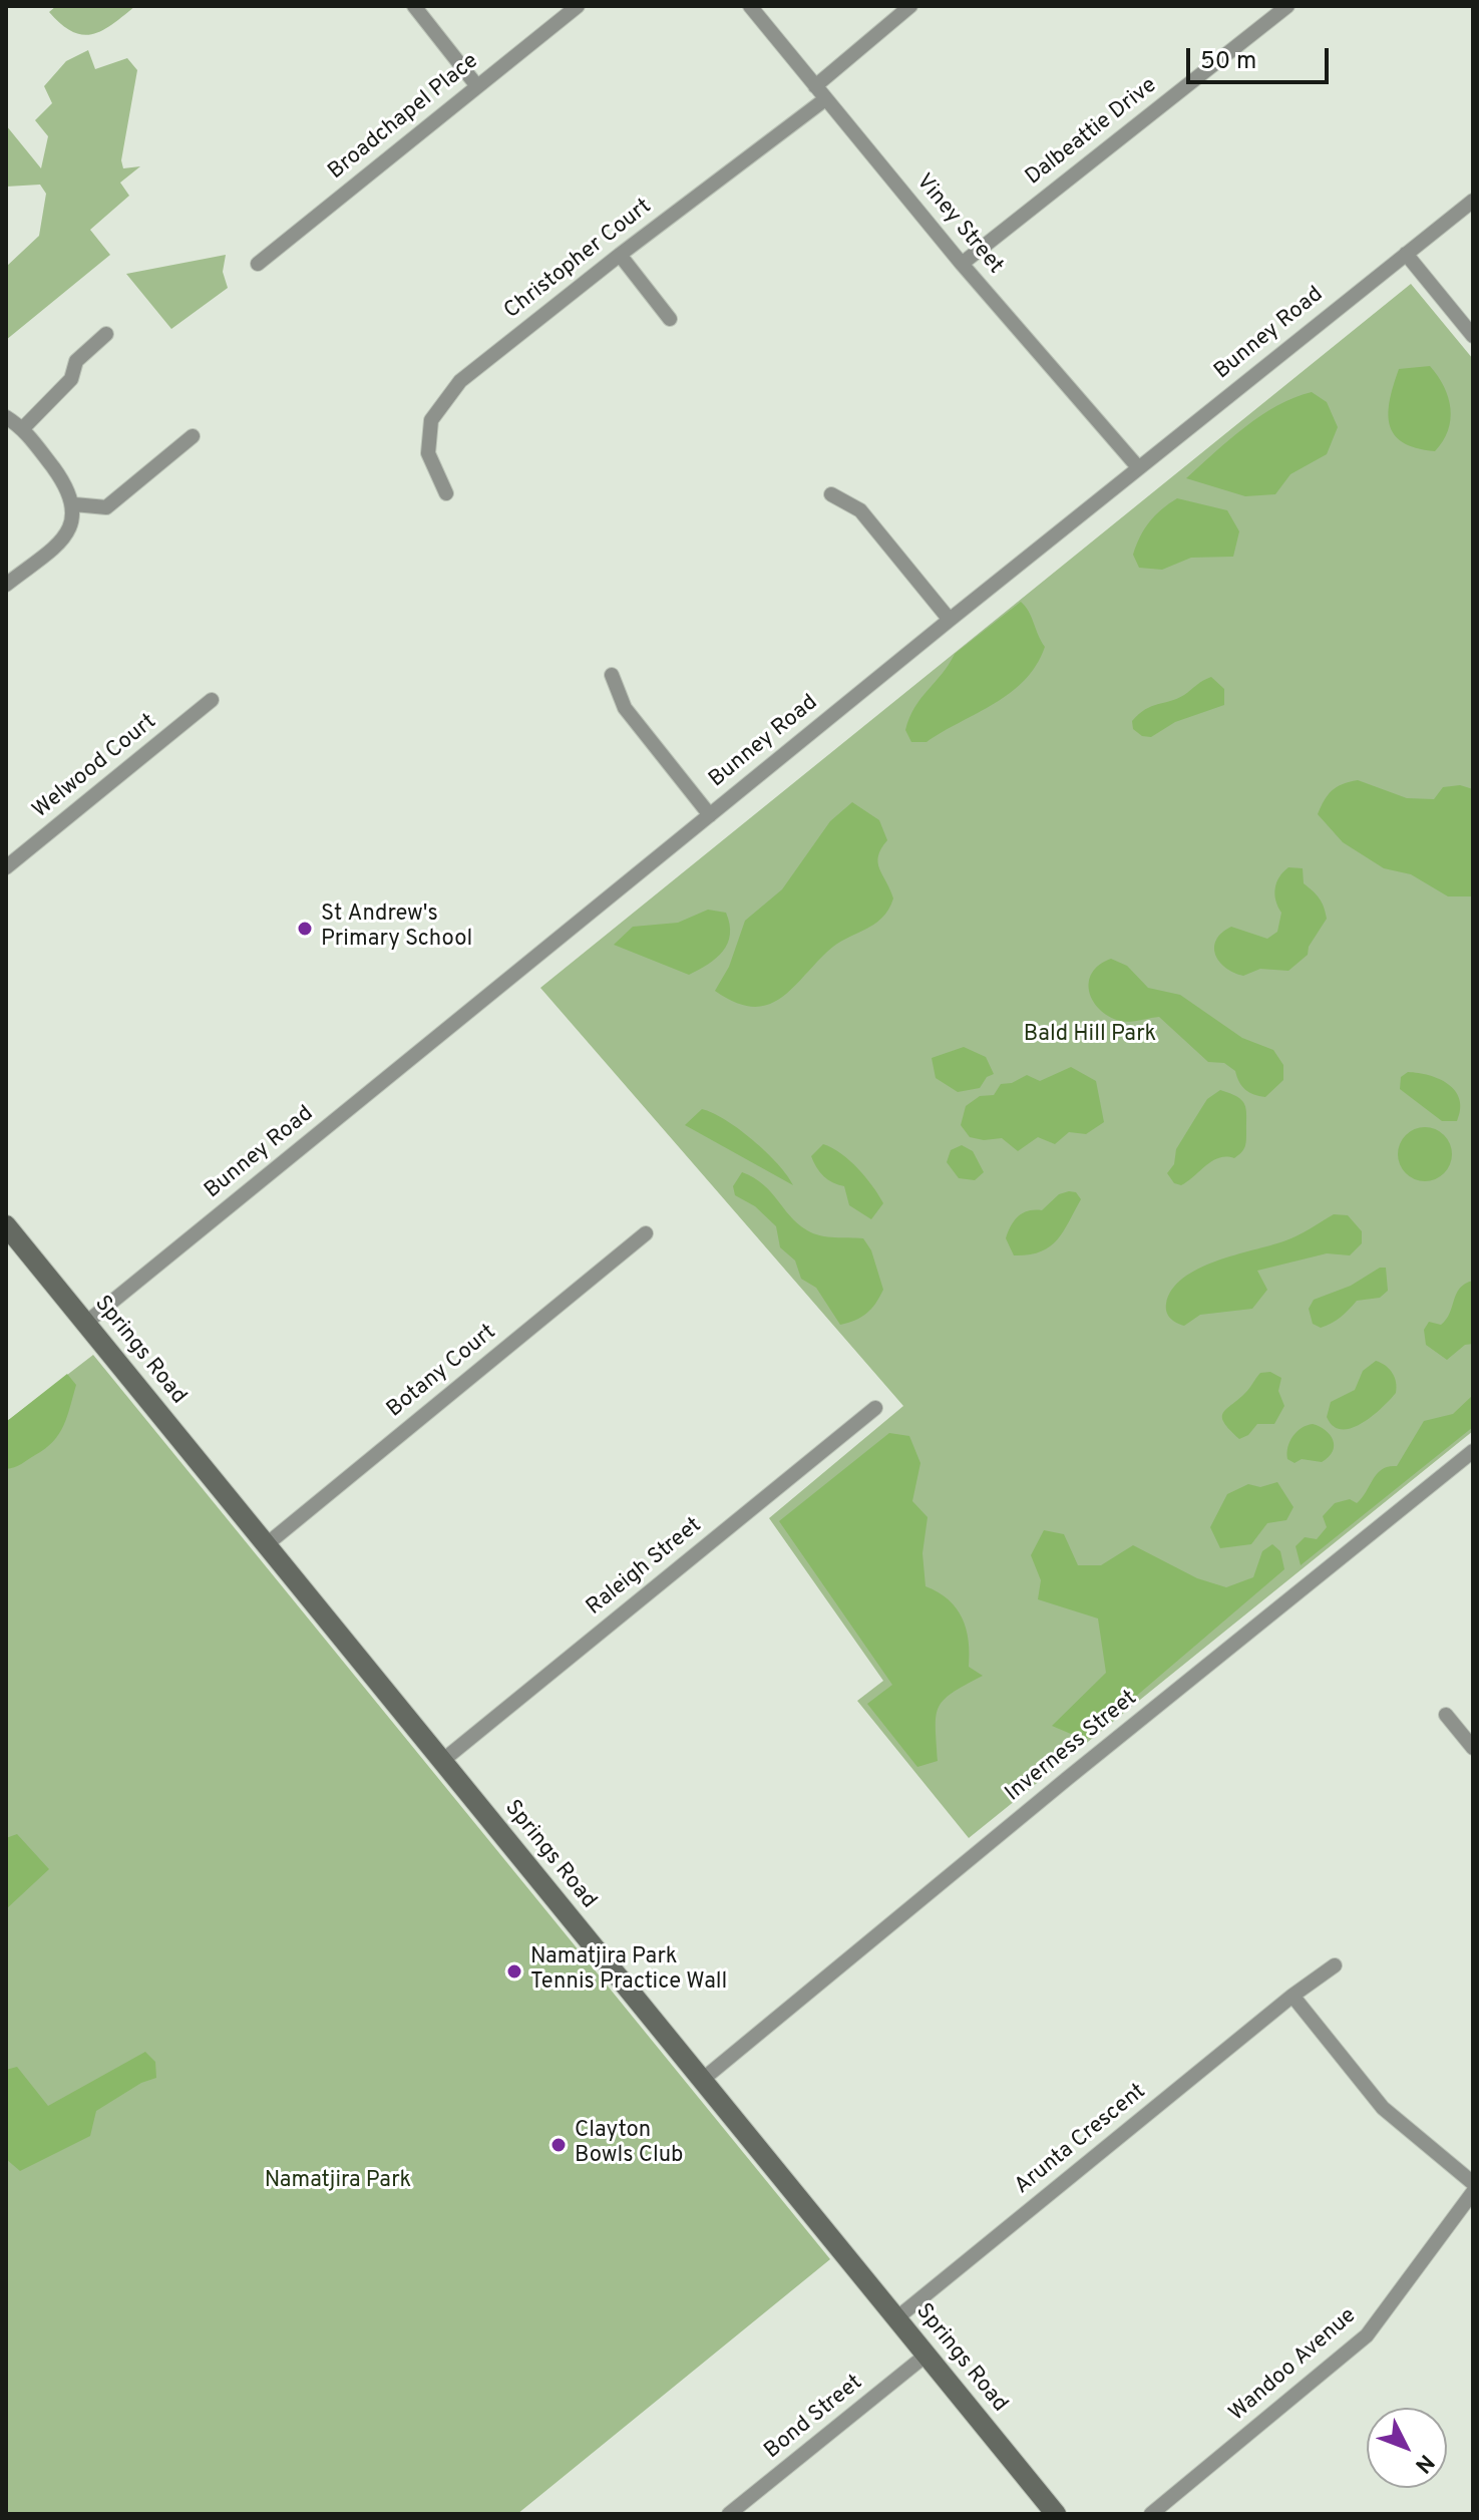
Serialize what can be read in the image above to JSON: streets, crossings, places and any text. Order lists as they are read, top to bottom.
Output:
{
  "streets": {
    "main road": ["Springs Road"],
    "street": [
      "Broadchapel Place",
      "Dalbeattie Drive",
      "Viney Street",
      "Christopher Court",
      "Bunney Road",
      "Welwood Court",
      "Botany Court",
      "Raleigh Street",
      "Inverness Street",
      "Arunta Crescent",
      "Wandoo Avenue",
      "Bond Street"
    ]
  },
  "crossings": [
    ["Dalbeattie Drive", "Viney Street"],
    ["Viney Street", "Christopher Court"],
    ["Viney Street", "Bunney Road"],
    ["Bunney Road", "Springs Road"],
    ["Springs Road", "Botany Court"],
    ["Springs Road", "Raleigh Street"],
    ["Springs Road", "Inverness Street"],
    ["Springs Road", "Arunta Crescent"],
    ["Springs Road", "Bond Street"]
  ],
  "parks": ["Bald Hill Park", "Namatjira Park"],
  "places": ["St Andrew's Primary School", "Namatjira Park Tennis Practice Wall", "Clayton Bowls Club"],
  "scale_bar": "50 m",
  "north": "bottom right"
}
